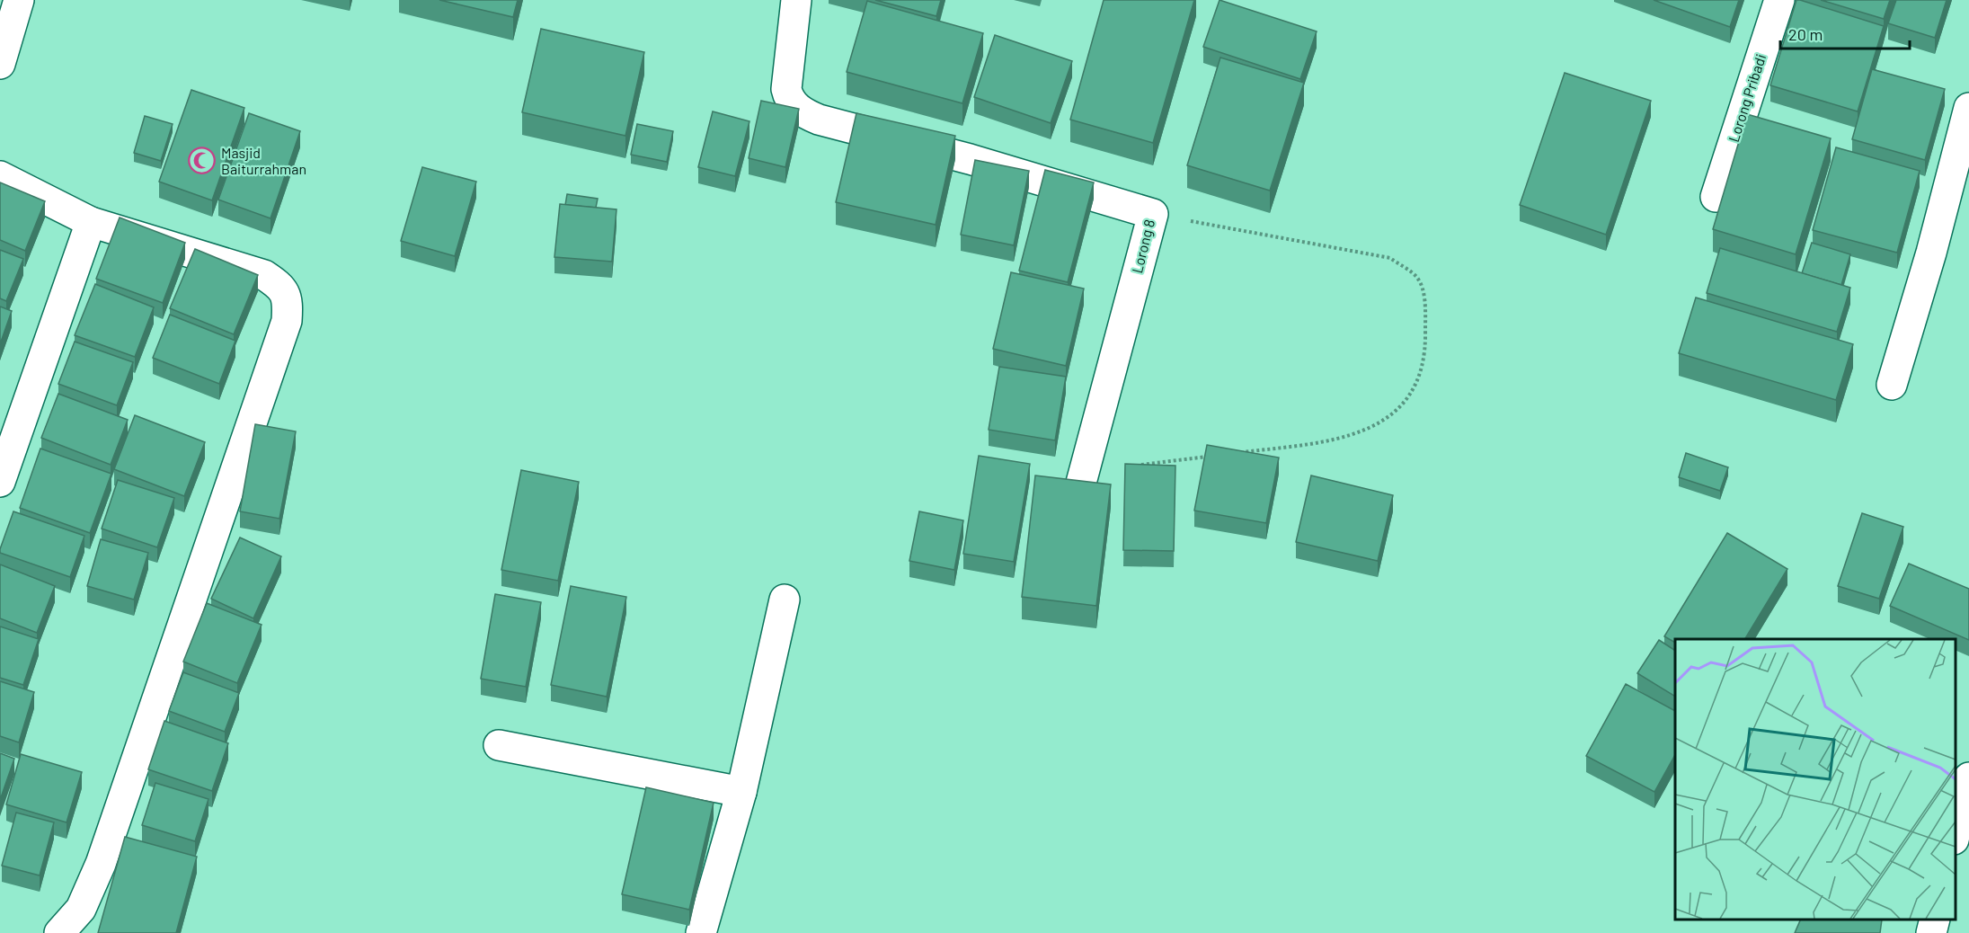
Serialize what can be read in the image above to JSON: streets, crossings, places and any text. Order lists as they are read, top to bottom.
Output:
{
  "streets": {
    "street": ["Lorong Pribadi", "Lorong 8"]
  },
  "places": {
    "mosque": ["Masjid Baiturrahman"]
  },
  "scale_bar": "20 m"
}
